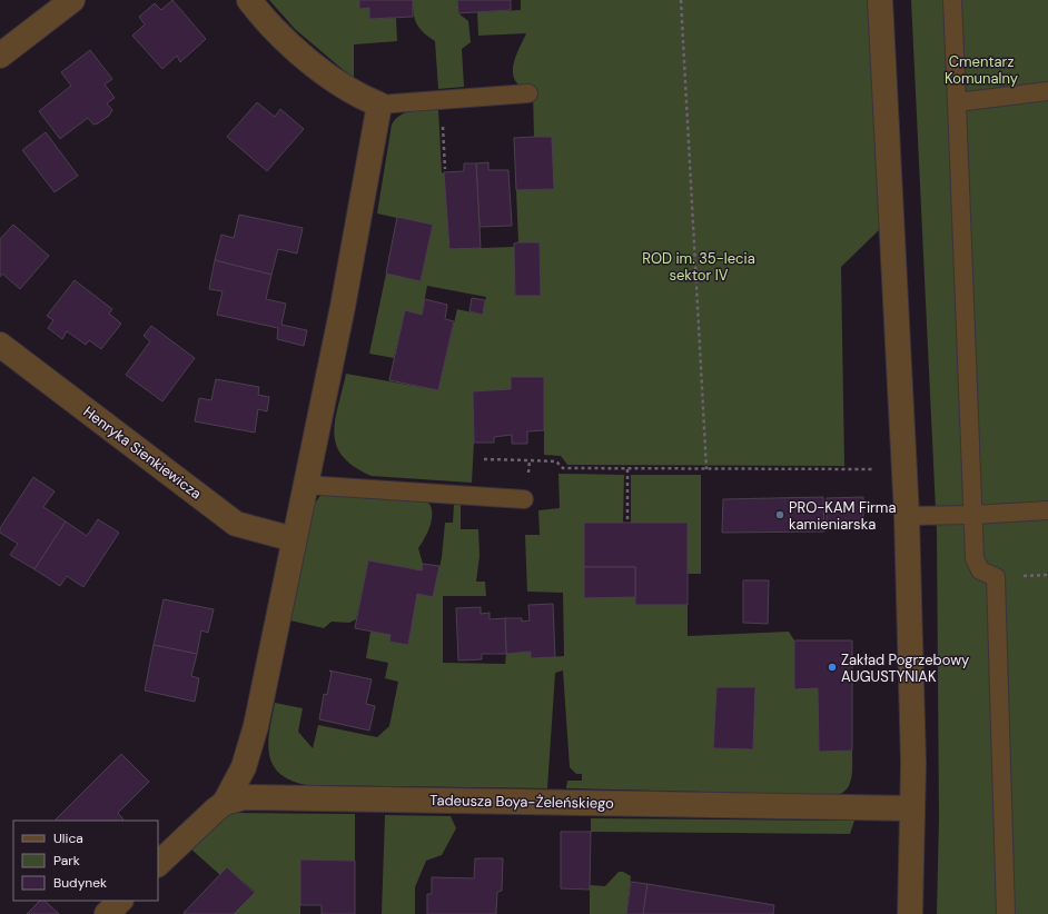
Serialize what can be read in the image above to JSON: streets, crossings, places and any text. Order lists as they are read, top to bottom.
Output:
{
  "streets": {
    "street": ["Henryka Sienkiewicza", "Tadeusza Boya-Żeleńskiego"]
  },
  "parks": ["Cmentarz Komunalny", "ROD im. 35-lecia sektor IV"],
  "places": ["PRO-KAM Firma kamieniarska", "Zakład Pogrzebowy AUGUSTYNIAK"],
  "legend": ["Ulica", "Park", "Budynek"]
}
